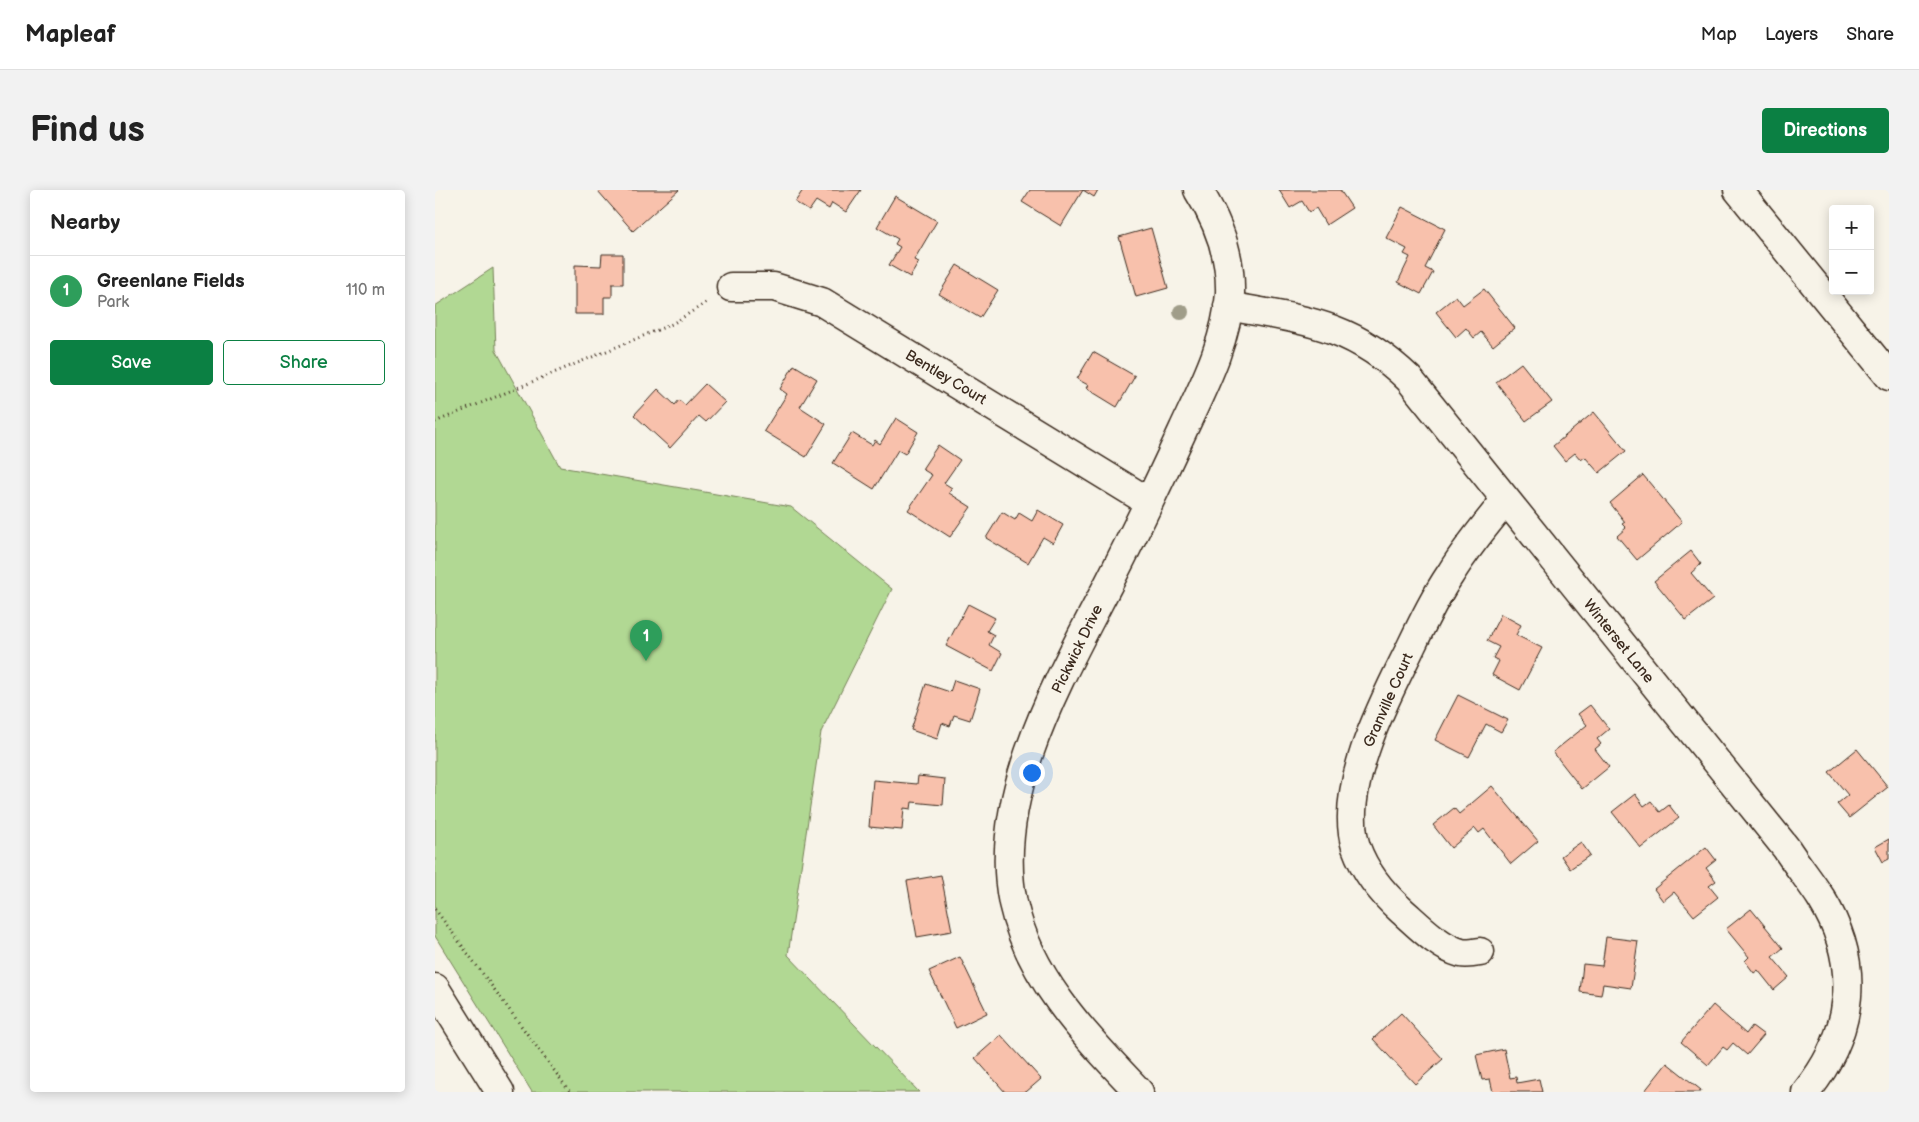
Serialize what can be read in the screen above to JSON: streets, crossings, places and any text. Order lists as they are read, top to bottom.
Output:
{
  "streets": {
    "street": [
      "Bentley Court",
      "Winterset Lane",
      "Pickwick Drive",
      "Granville Court"
    ]
  },
  "crossings": [
    ["Bentley Court", "Pickwick Drive"],
    ["Winterset Lane", "Pickwick Drive"],
    ["Winterset Lane", "Granville Court"]
  ],
  "page": {
    "header": "Mapleaf",
    "nav": ["Map", "Layers", "Share"],
    "buttons": [
      "Directions",
      ["Save", "Share"]
    ],
    "title": "Find us",
    "heading": "Nearby",
    "map_buttons": ["+", "−"],
    "list": [
      {
        "mark": "1",
        "name": "Greenlane Fields",
        "note": "Park",
        "value": "110 m"
      }
    ],
    "pins": "1"
  }
}
